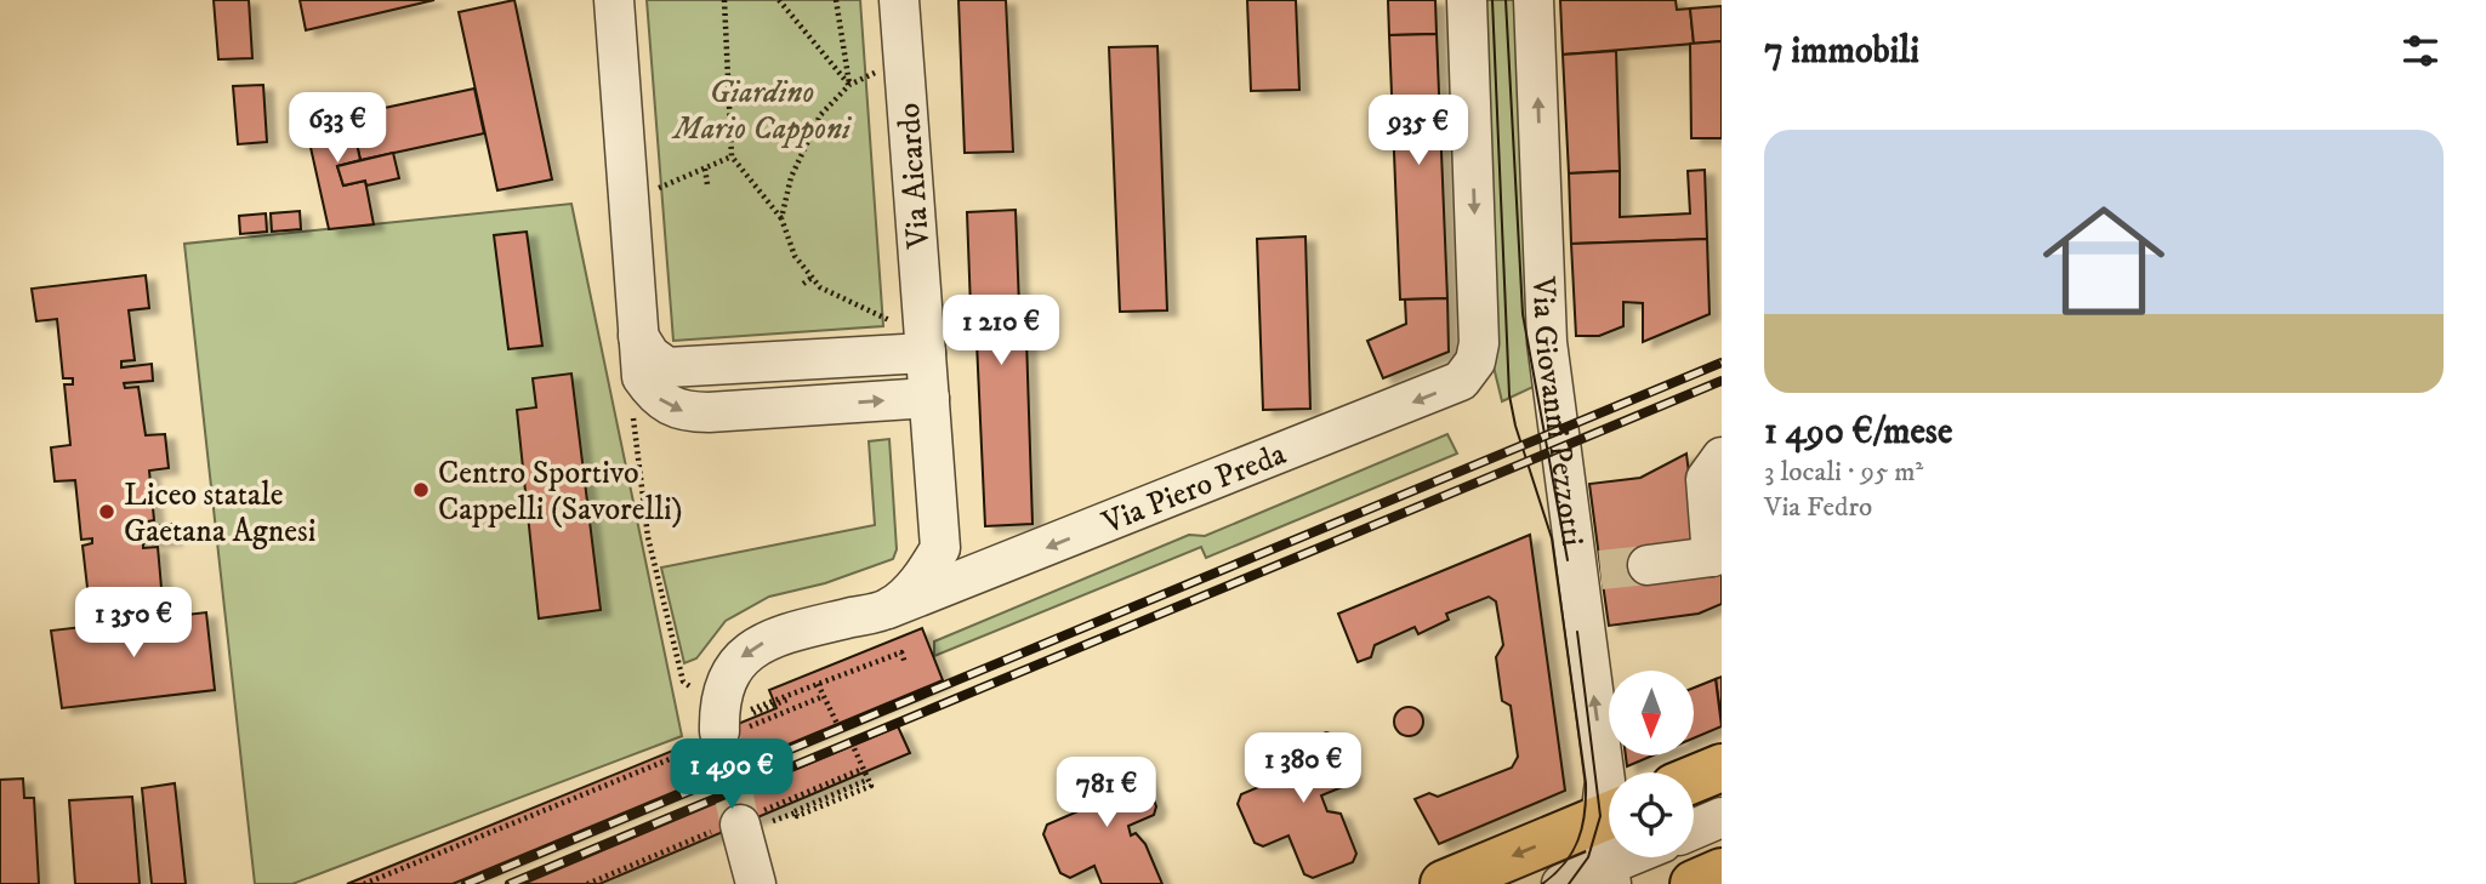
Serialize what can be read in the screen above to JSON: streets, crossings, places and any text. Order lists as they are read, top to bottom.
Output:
{
  "streets": {
    "street": ["Via Aicardo", "Via Giovanni Pezzotti", "Via Piero Preda"]
  },
  "one_way": ["Via Giovanni Pezzotti", "Via Piero Preda"],
  "parks": ["Giardino Mario Capponi"],
  "places": ["Centro Sportivo Cappelli (Savorelli)", "Liceo statale Gaetana Agnesi"],
  "north": "bottom",
  "page": {
    "heading": "7 immobili",
    "price": [
      "633 €",
      "935 €",
      "1 210 €",
      "1 350 €",
      "1 380 €",
      "1 490 €",
      "781 €"
    ],
    "list": [
      {
        "name": "1 490 €/mese",
        "note": "3 locali · 95 m² · Via Fedro"
      }
    ]
  }
}
